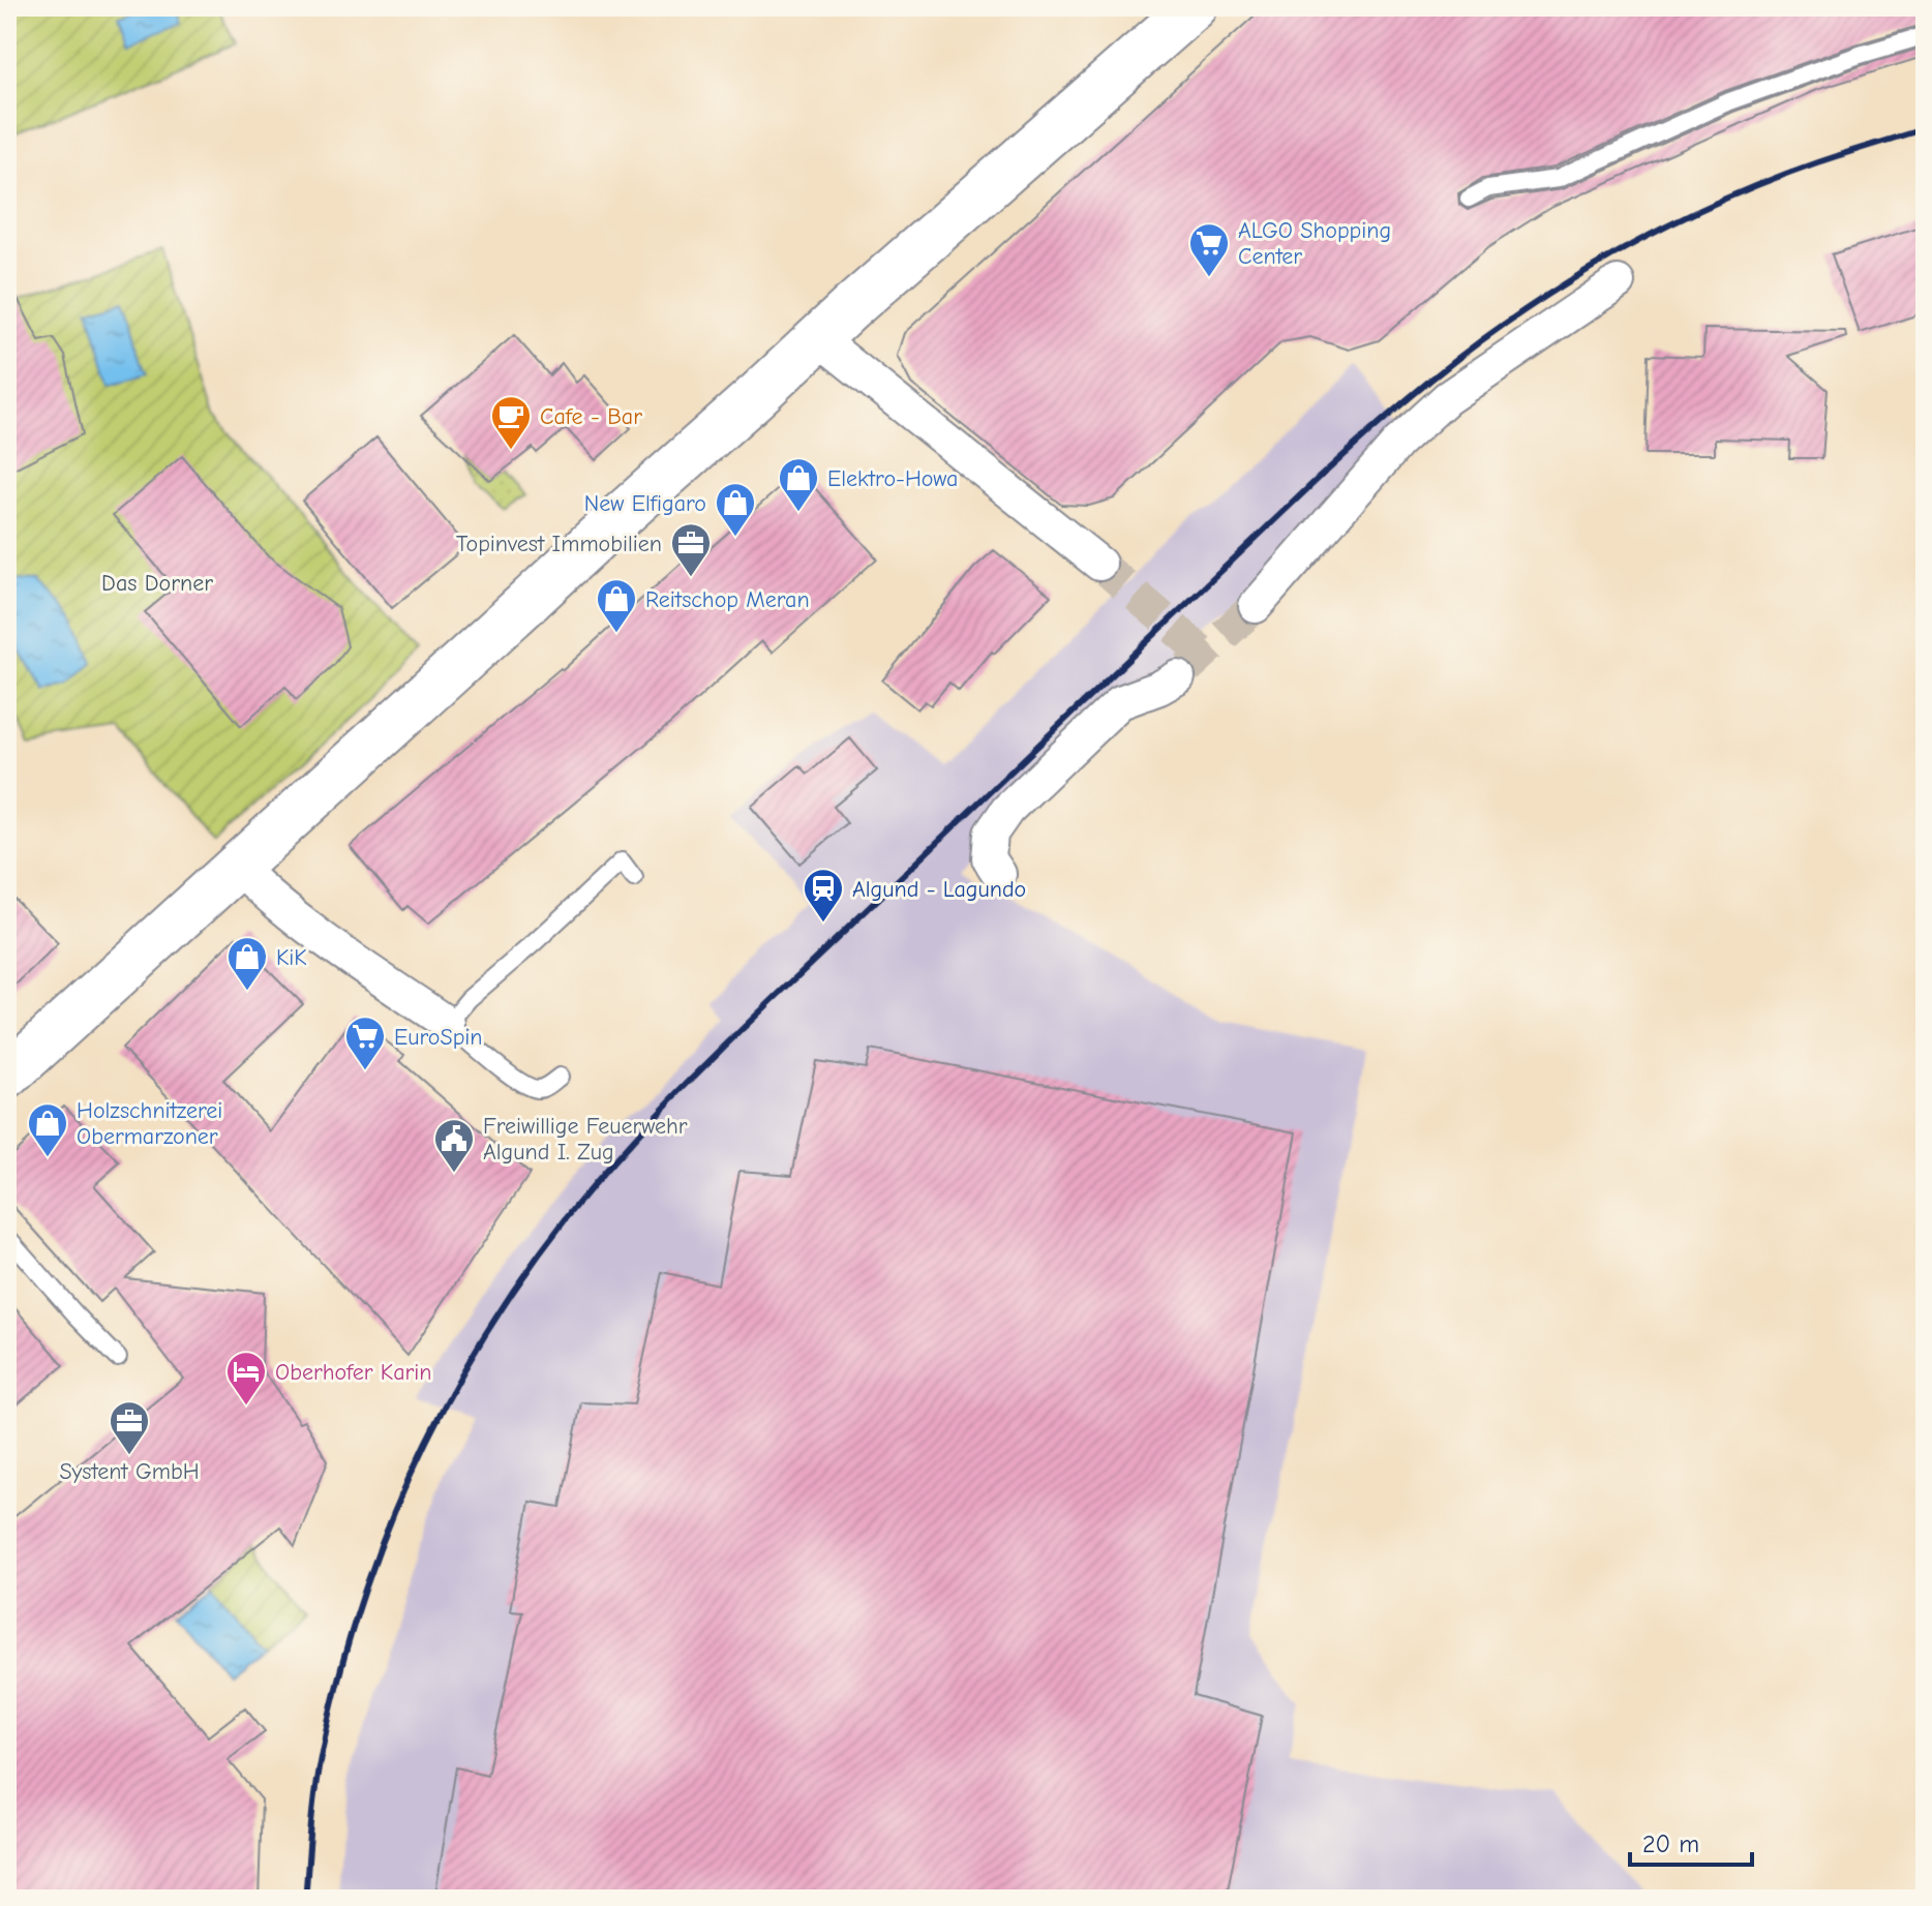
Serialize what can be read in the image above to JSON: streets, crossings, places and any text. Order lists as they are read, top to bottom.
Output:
{
  "parks": ["Das Dorner"],
  "places": {
    "supermarket": ["ALGO Shopping Center", "EuroSpin"],
    "cafe": ["Cafe - Bar"],
    "shop": [
      "Elektro-Howa",
      "New Elfigaro",
      "Reitschop Meran",
      "KiK",
      "Holzschnitzerei Obermarzoner"
    ],
    "office": ["Topinvest Immobilien", "Systent GmbH"],
    "station": ["Algund - Lagundo"],
    "public building": ["Freiwillige Feuerwehr Algund I. Zug"],
    "hotel": ["Oberhofer Karin"]
  },
  "scale_bar": "20 m"
}
